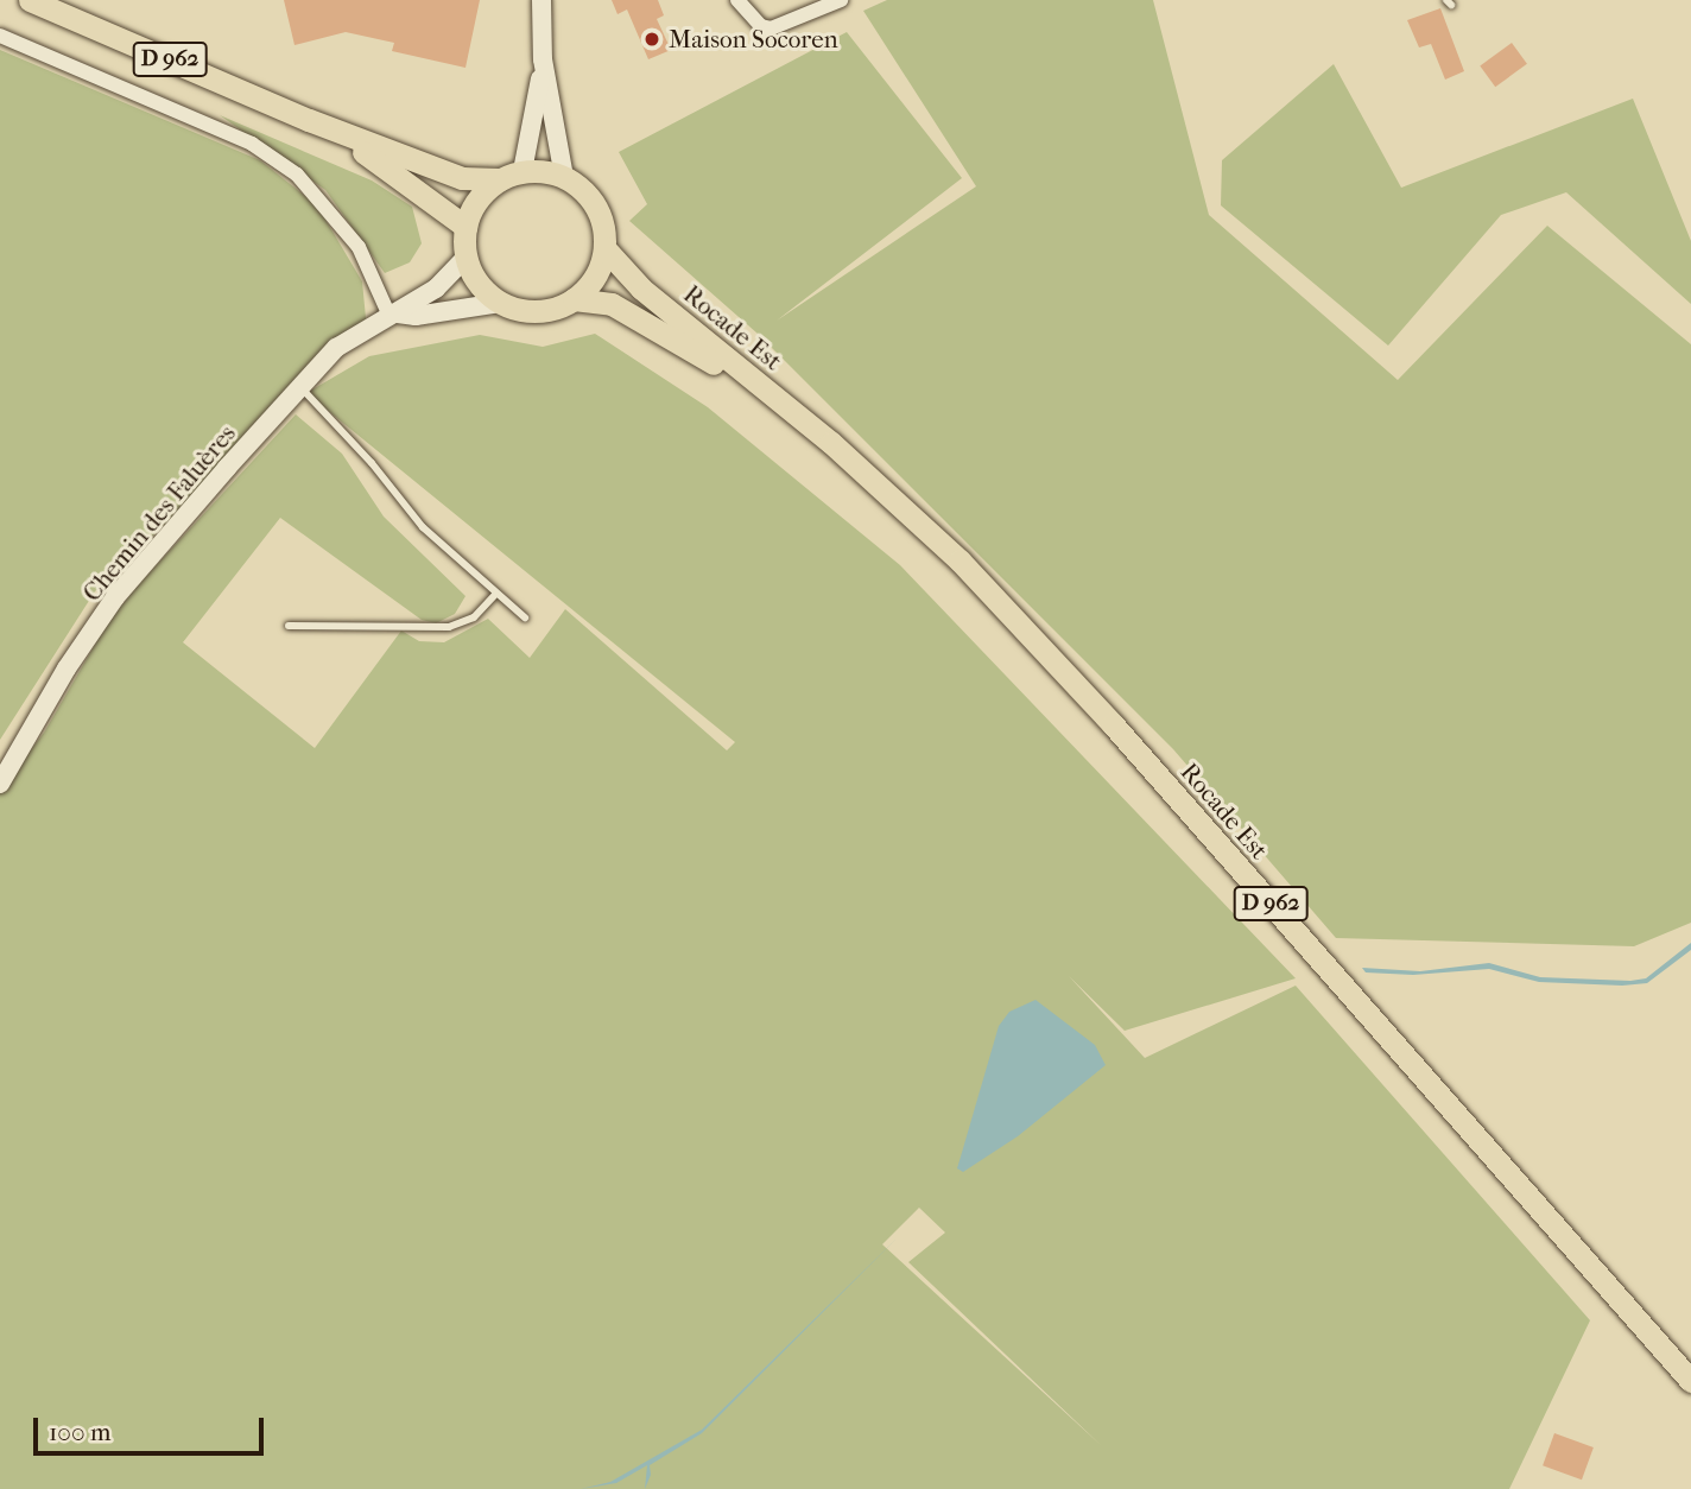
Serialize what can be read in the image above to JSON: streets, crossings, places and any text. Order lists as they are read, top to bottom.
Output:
{
  "streets": {
    "main road": ["D 962", "Rocade Est"],
    "street": ["Chemin des Faluères"]
  },
  "crossings": [
    ["D 962", "Rocade Est"],
    ["D 962", "Chemin des Faluères"],
    ["Rocade Est", "Chemin des Faluères"]
  ],
  "places": ["Maison Socoren"],
  "scale_bar": "100 m"
}
